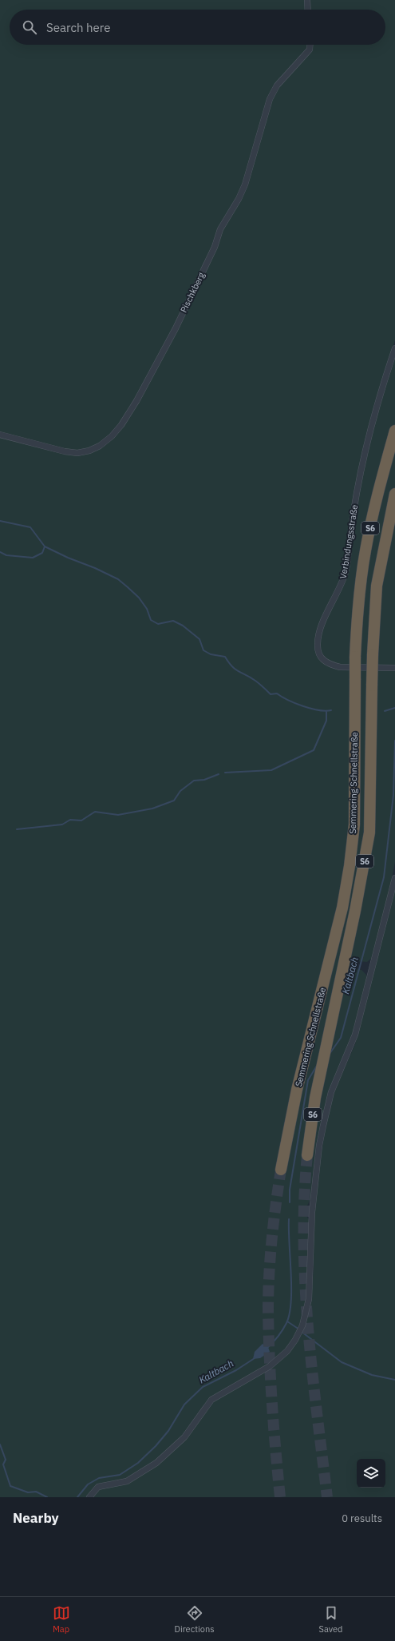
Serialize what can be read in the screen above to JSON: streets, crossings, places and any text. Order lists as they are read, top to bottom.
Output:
{
  "streets": {
    "highway": ["S6", "Semmering Schnellstraße"],
    "street": ["Pischkberg", "Verbindungsstraße"]
  },
  "water": ["Kaltbach"],
  "page": {
    "search": "Search here",
    "heading": ["Nearby", "0 results"],
    "nav": ["Map", "Directions", "Saved"]
  }
}
